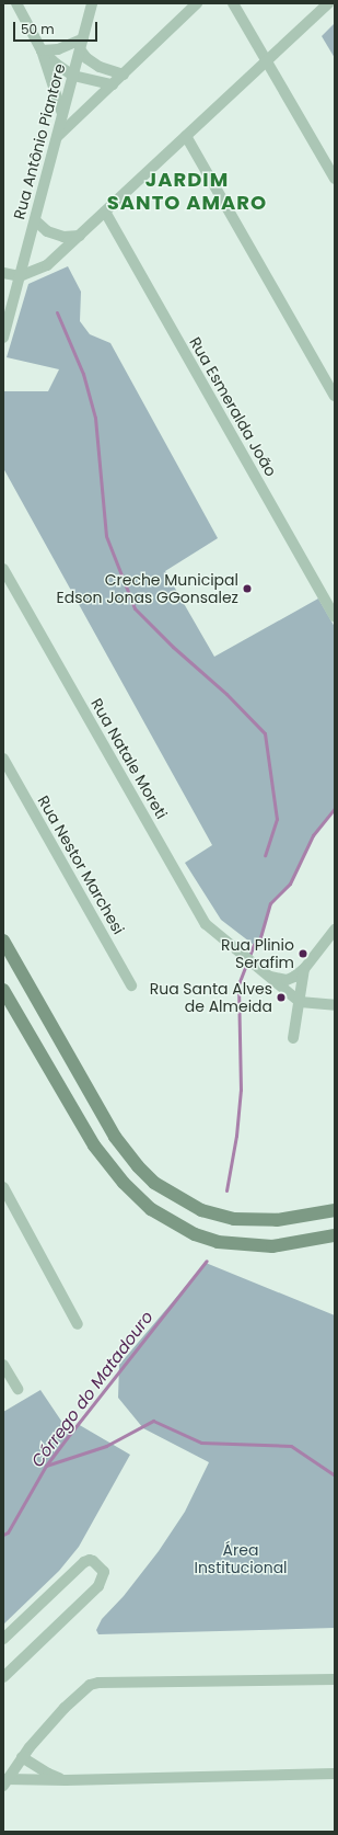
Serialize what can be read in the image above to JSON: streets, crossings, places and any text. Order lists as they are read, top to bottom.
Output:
{
  "streets": {
    "street": [
      "Rua Antônio Piantore",
      "Rua Esmeralda João",
      "Rua Natale Moreti",
      "Rua Nestor Marchesi"
    ]
  },
  "districts": ["JARDIM SANTO AMARO"],
  "water": ["Córrego do Matadouro"],
  "parks": ["Área Institucional"],
  "places": ["Creche Municipal Edson Jonas GGonsalez", "Rua Plinio Serafim", "Rua Santa Alves de Almeida"],
  "scale_bar": "50 m"
}
